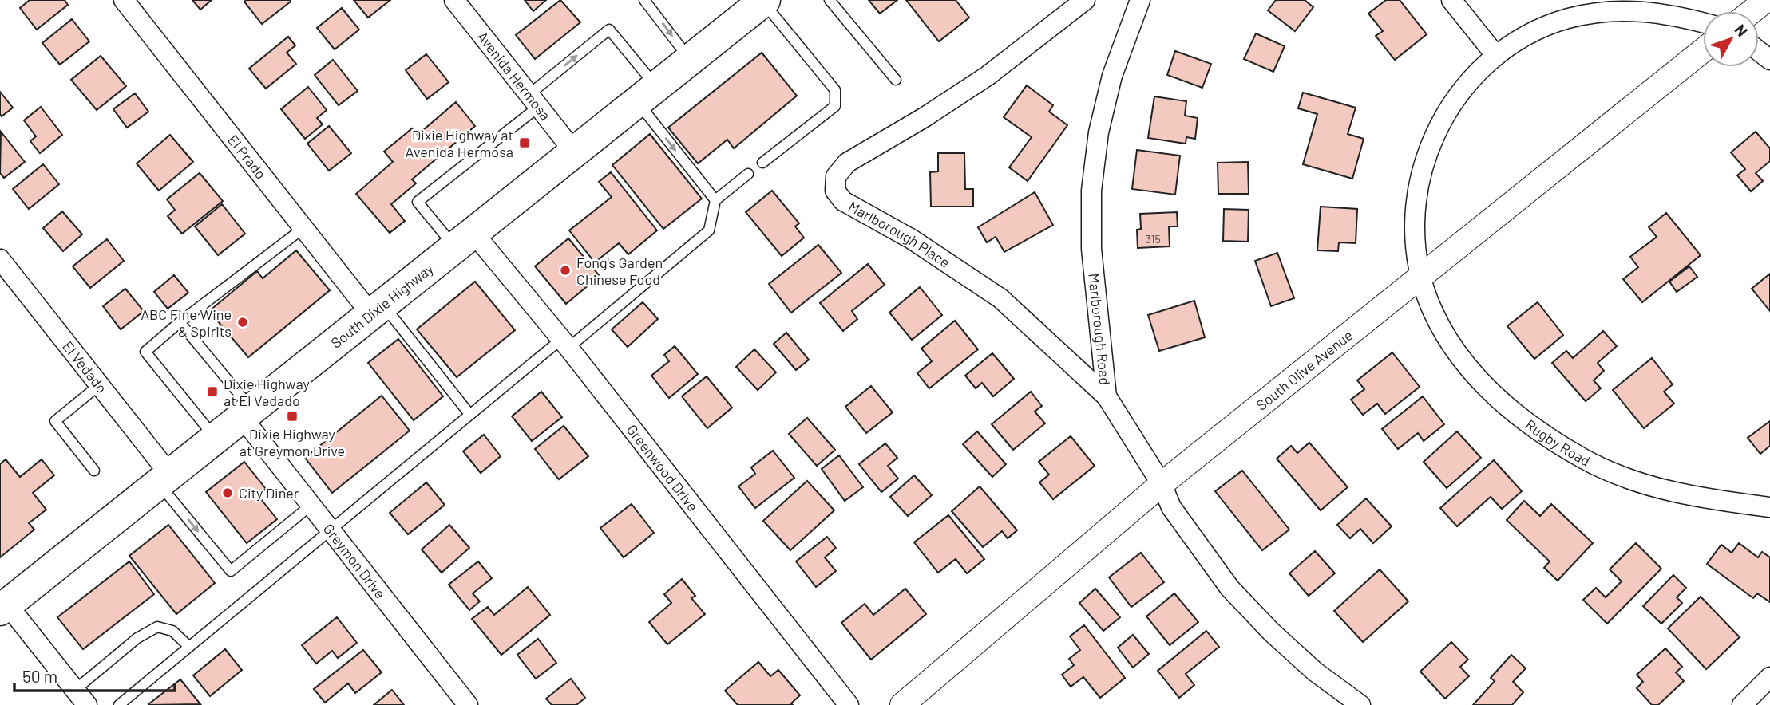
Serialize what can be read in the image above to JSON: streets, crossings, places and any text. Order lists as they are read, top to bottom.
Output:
{
  "streets": {
    "main road": ["South Dixie Highway"],
    "street": [
      "Avenida Hermosa",
      "El Prado",
      "Marlborough Place",
      "Marlborough Road",
      "El Vedado",
      "South Olive Avenue",
      "Rugby Road",
      "Greenwood Drive",
      "Greymon Drive"
    ]
  },
  "crossings": [
    ["Avenida Hermosa", "South Dixie Highway"],
    ["El Prado", "South Dixie Highway"],
    ["Marlborough Place", "Marlborough Road"],
    ["South Dixie Highway", "El Vedado"],
    ["South Dixie Highway", "Greenwood Drive"],
    ["South Dixie Highway", "Greymon Drive"],
    ["Marlborough Road", "South Olive Avenue"],
    ["South Olive Avenue", "Rugby Road"]
  ],
  "places": {
    "transit": ["Dixie Highway at Avenida Hermosa", "Dixie Highway at El Vedado", "Dixie Highway at Greymon Drive"],
    "other": ["Fong's Garden Chinese Food", "ABC Fine Wine & Spirits", "City Diner"]
  },
  "house_numbers": ["315"],
  "scale_bar": "50 m",
  "north": "top right"
}
